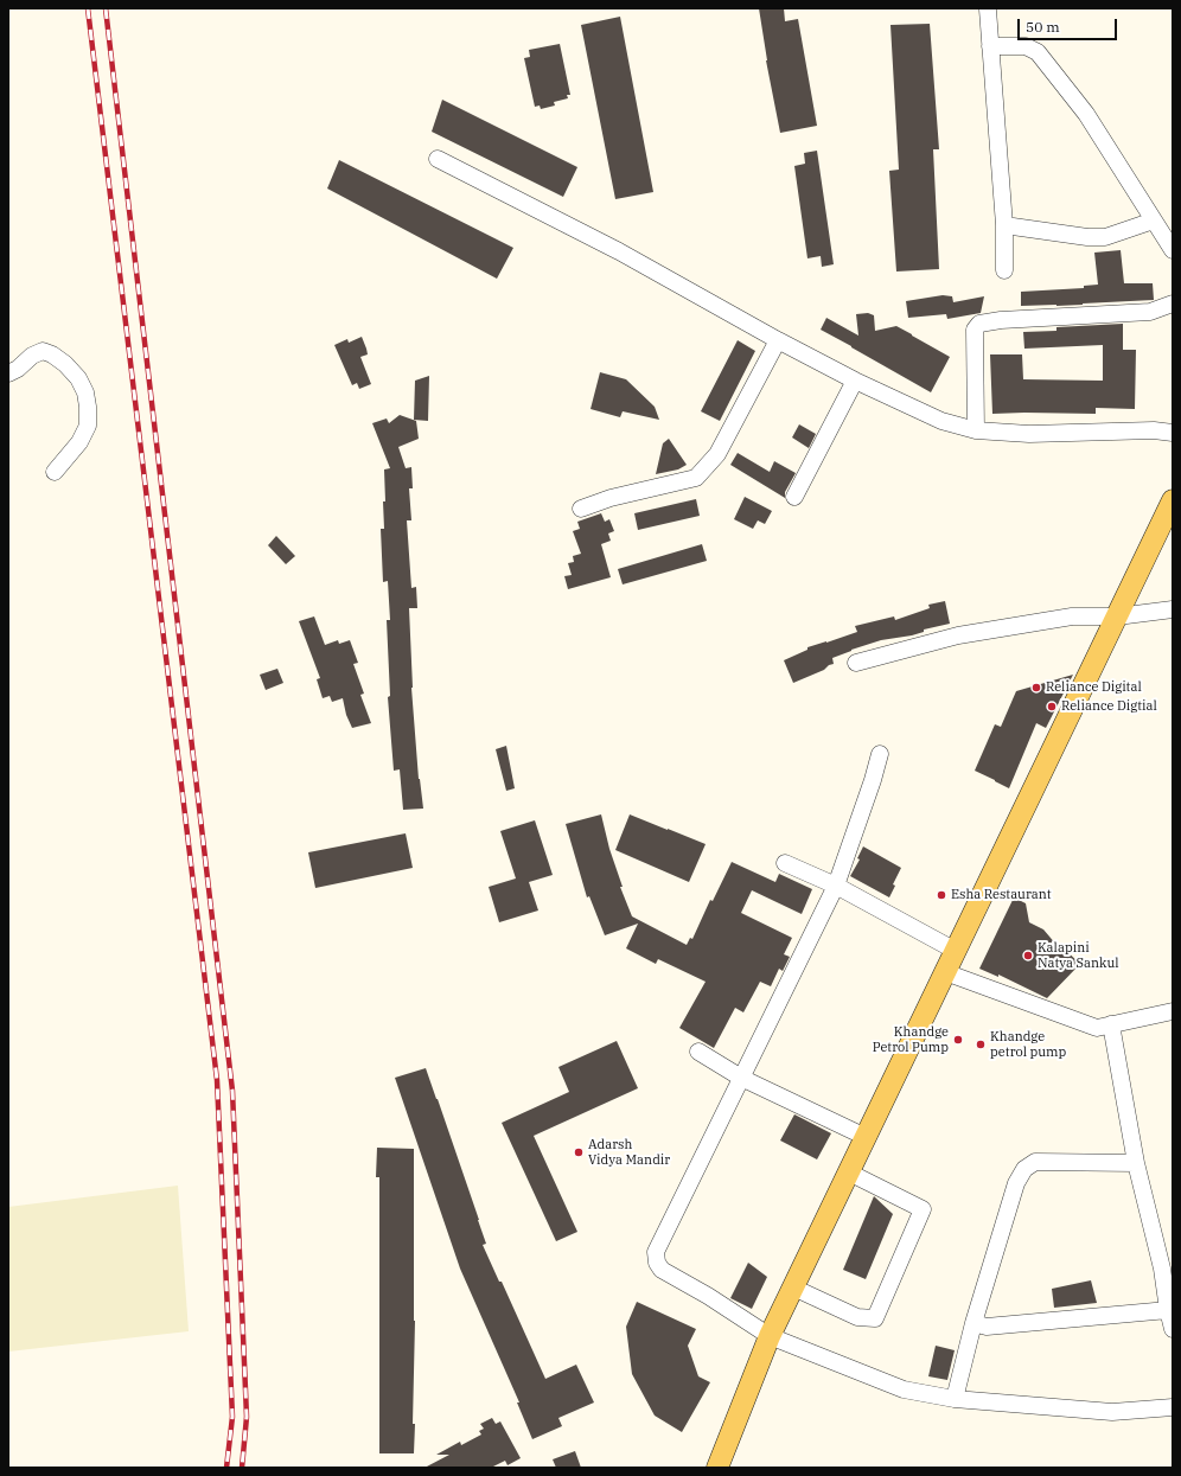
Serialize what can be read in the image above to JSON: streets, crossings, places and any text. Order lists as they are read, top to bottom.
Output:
{
  "places": [
    "Reliance Digital",
    "Reliance Digtial",
    "Esha Restaurant",
    "Kalapini Natya Sankul",
    "Khandge Petrol Pump",
    "Khandge petrol pump",
    "Adarsh Vidya Mandir"
  ],
  "scale_bar": "50 m"
}
